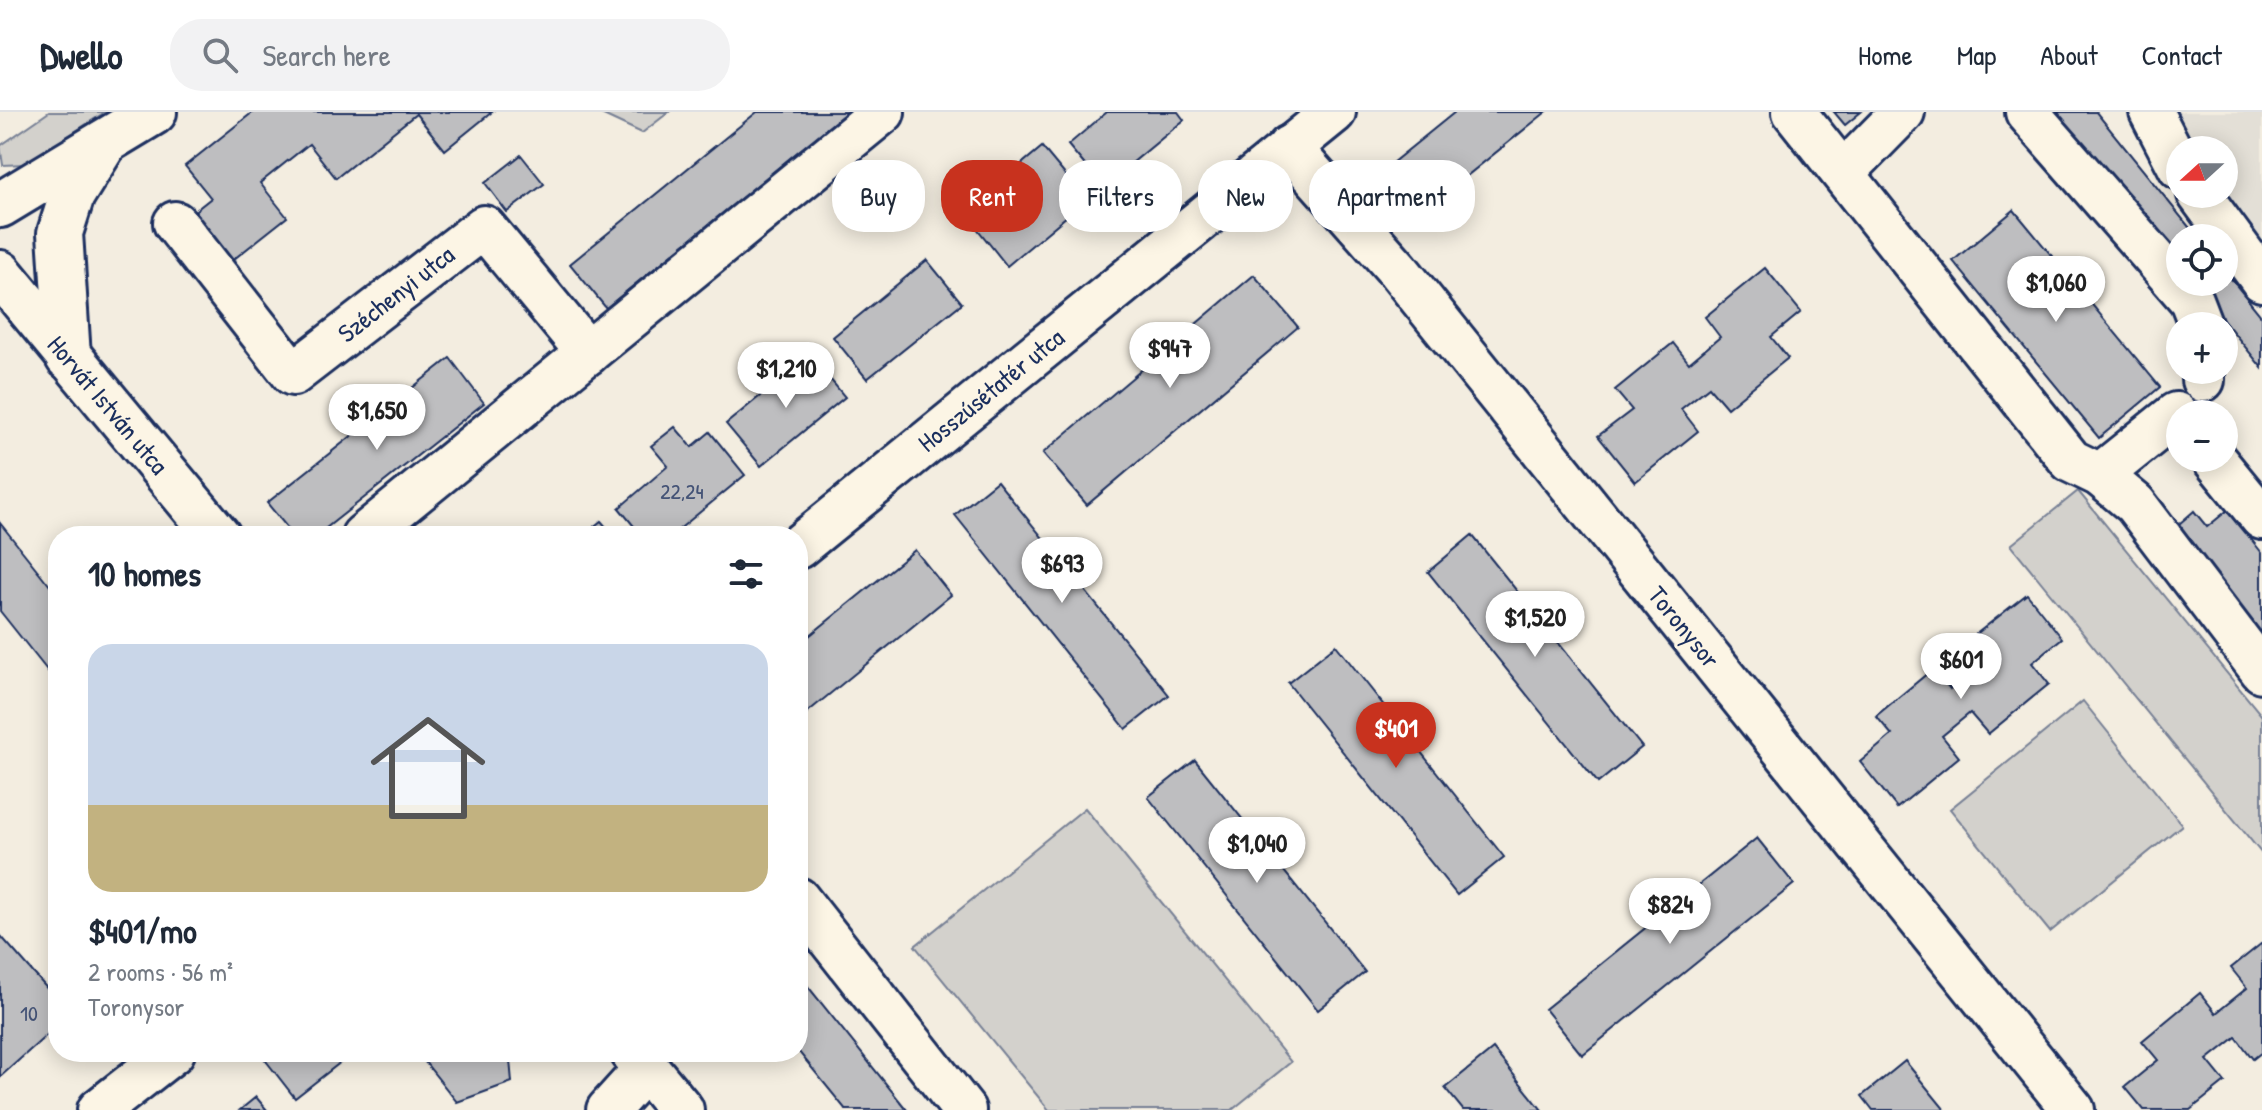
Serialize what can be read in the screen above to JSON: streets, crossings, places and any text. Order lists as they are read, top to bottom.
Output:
{
  "streets": {
    "main road": ["Horvát István utca"],
    "street": ["Széchenyi utca", "Hosszúsétatér utca", "Toronysor"]
  },
  "crossings": [
    ["Hosszúsétatér utca", "Toronysor"]
  ],
  "house_numbers": ["22,24", "10"],
  "north": "left",
  "page": {
    "header": "Dwello",
    "search": "Search here",
    "nav": [
      "Home",
      "Map",
      "About",
      "Contact"
    ],
    "map_buttons": ["+", "−"],
    "chip": [
      "Buy",
      "Rent",
      "Filters",
      "New",
      "Apartment"
    ],
    "price": [
      "$1,060",
      "$947",
      "$1,210",
      "$1,650",
      "$693",
      "$1,520",
      "$601",
      "$401",
      "$1,040",
      "$824"
    ],
    "heading": "10 homes",
    "list": [
      {
        "name": "$401/mo",
        "note": "2 rooms · 56 m² · Toronysor"
      }
    ]
  }
}
